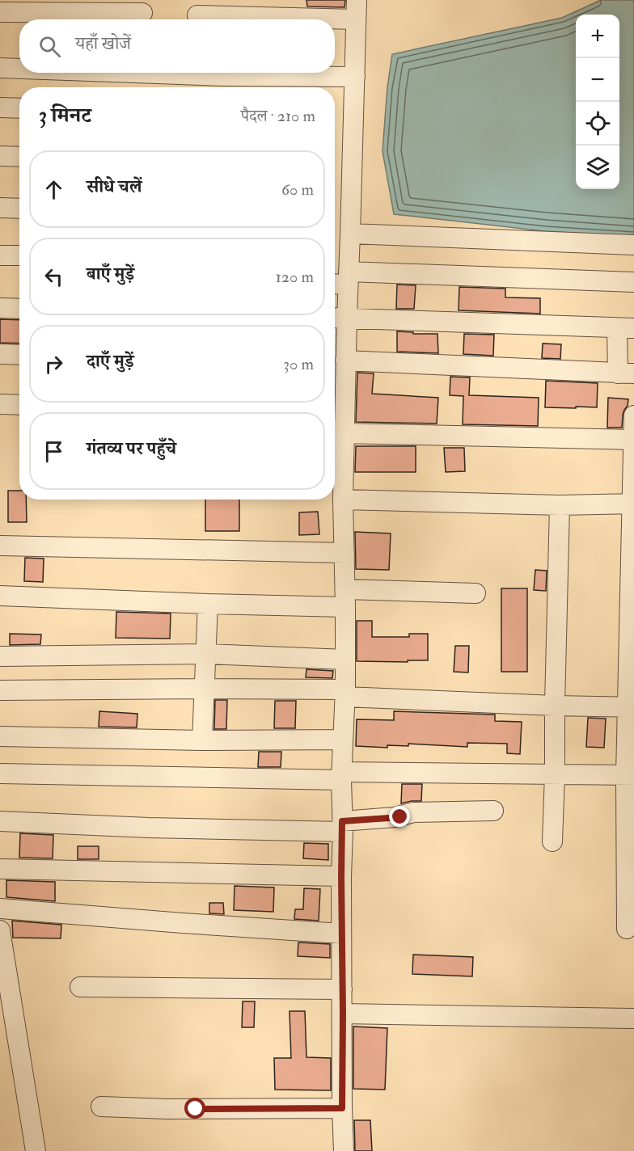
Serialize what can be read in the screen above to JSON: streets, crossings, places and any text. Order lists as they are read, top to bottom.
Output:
{
  "page": {
    "map_buttons": ["+", "−"],
    "search": "यहाँ खोजें",
    "heading": ["3 मिनट", "पैदल · 210 m"],
    "list": [
      ["सीधे चलें", "60 m"],
      ["बाएँ मुड़ें", "120 m"],
      ["दाएँ मुड़ें", "30 m"],
      "गंतव्य पर पहुँचे"
    ]
  }
}
